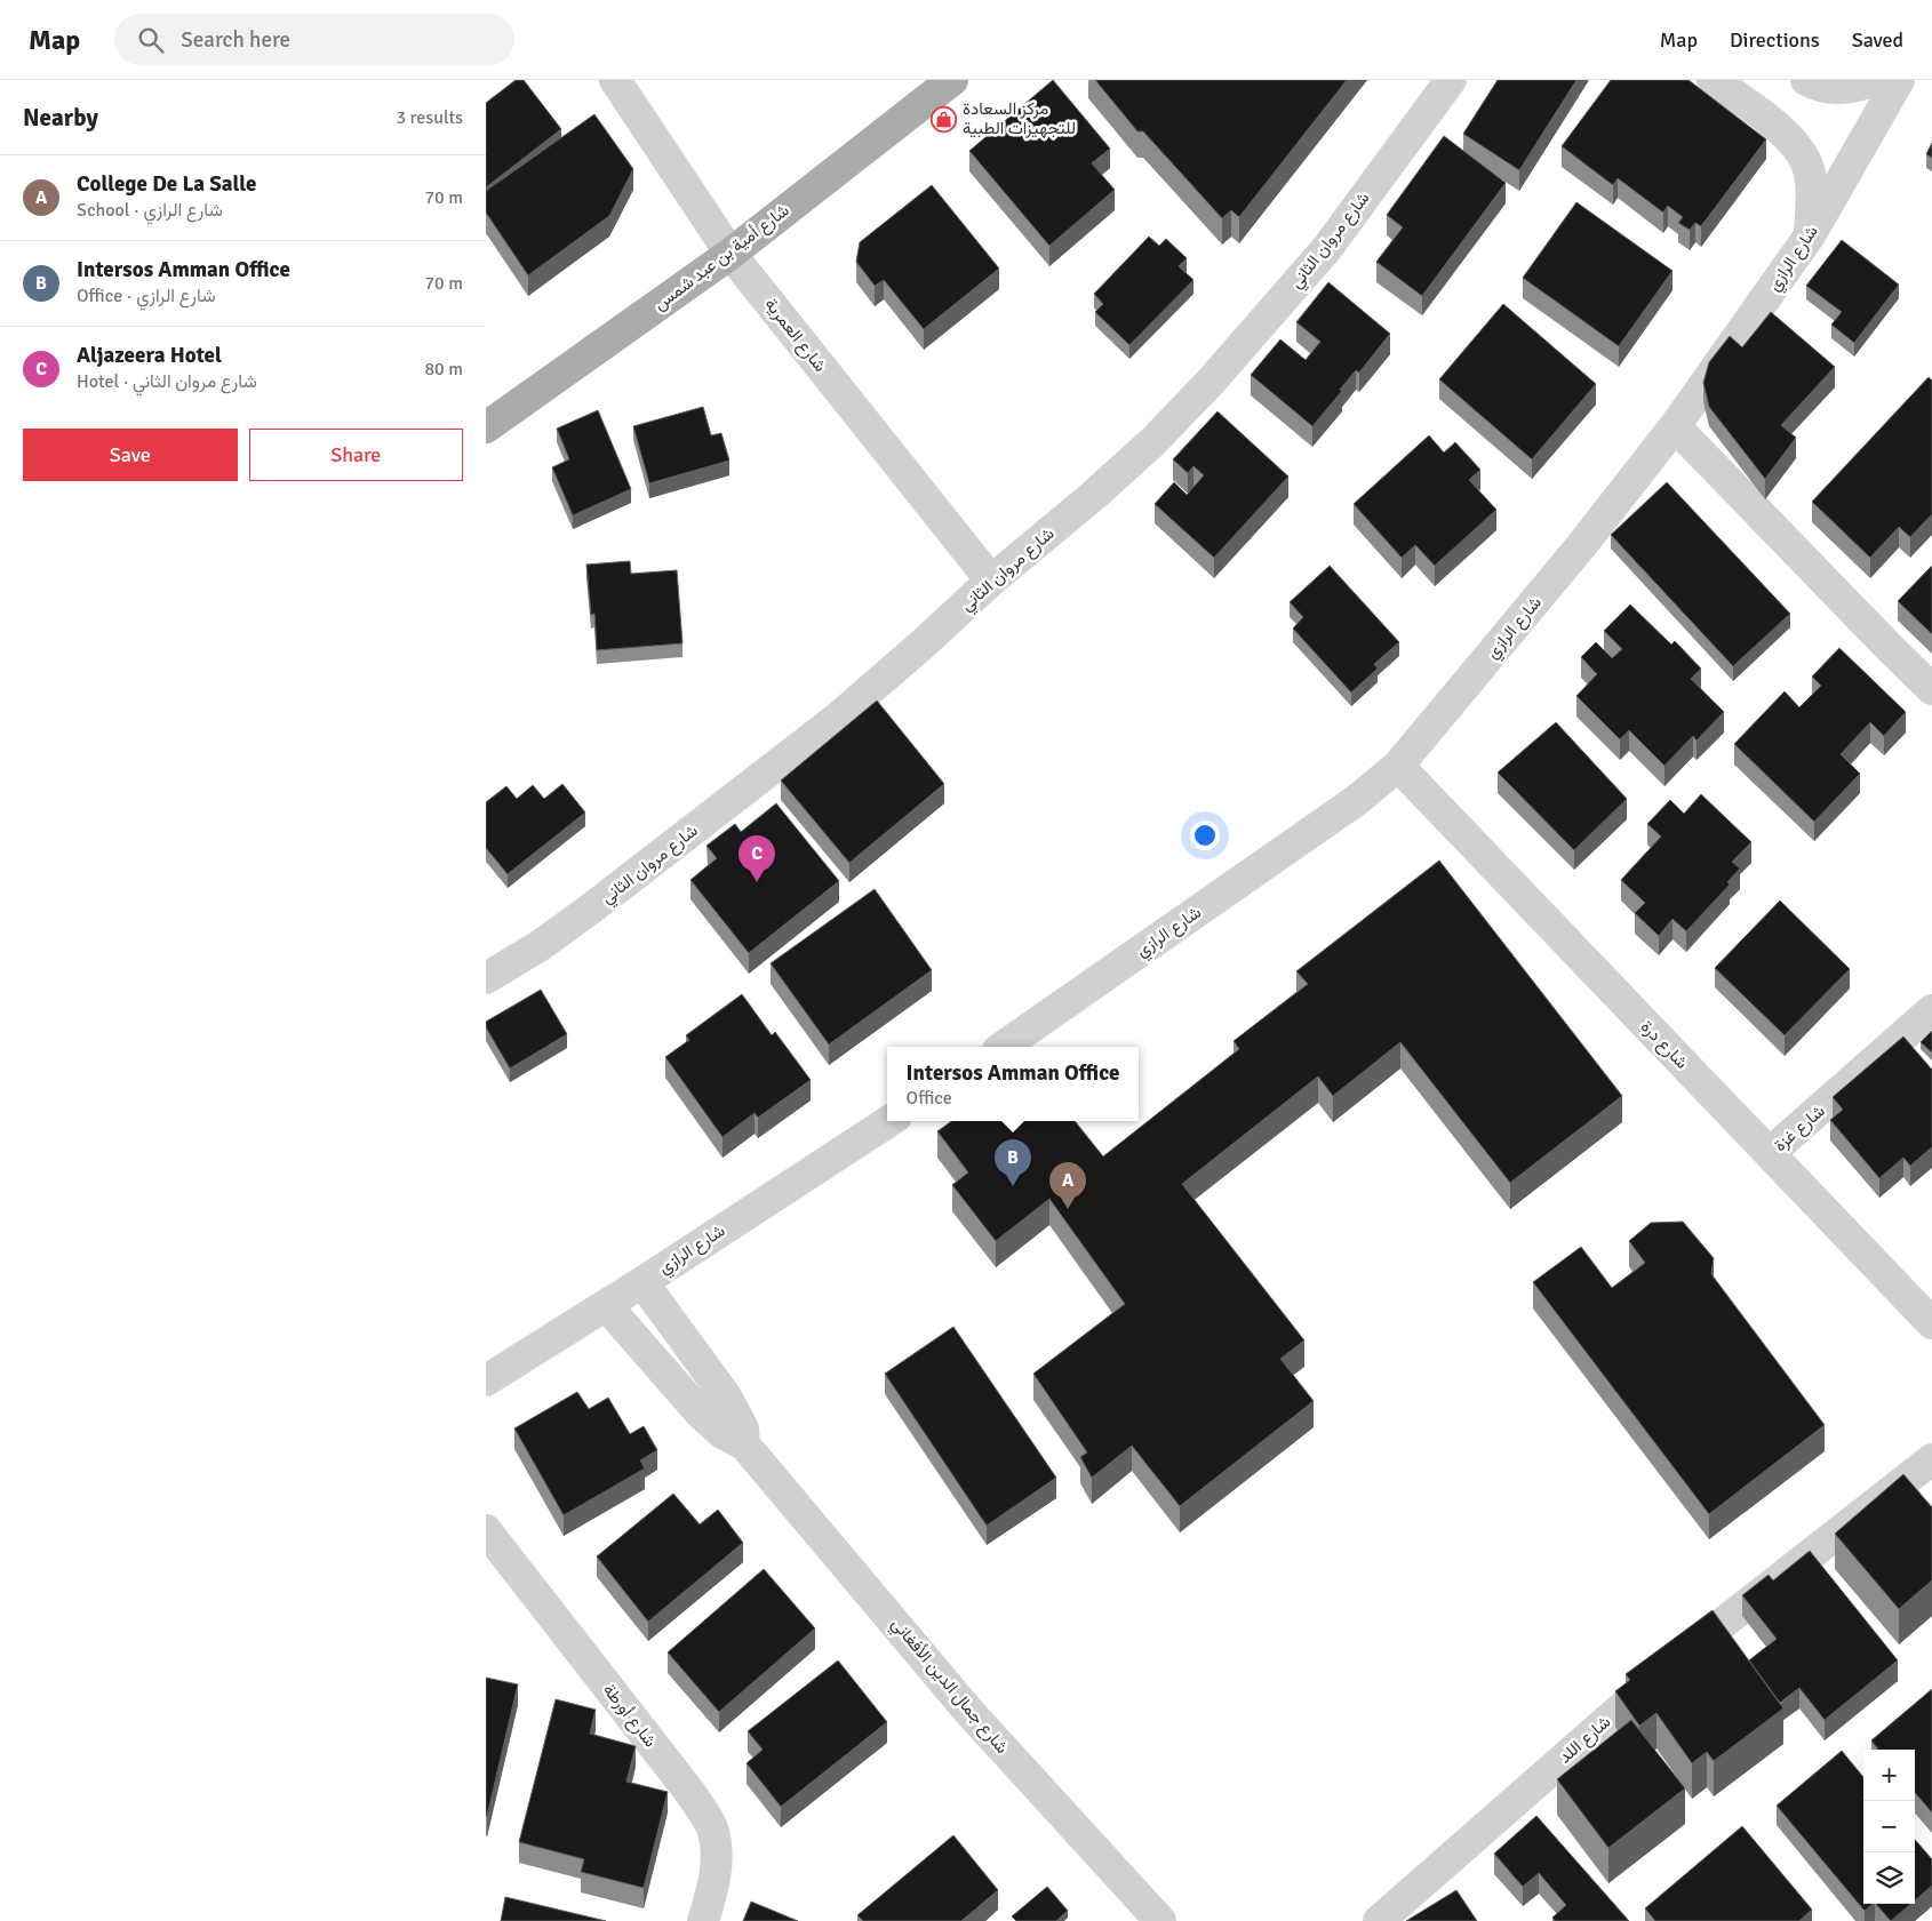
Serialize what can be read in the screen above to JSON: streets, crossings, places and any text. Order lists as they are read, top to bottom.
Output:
{
  "streets": {
    "main road": ["شارع أمية بن عبد شمس"],
    "street": [
      "شارع مروان الثاني",
      "شارع الرازي",
      "شارع العمرية",
      "شارع درة",
      "شارع غزة",
      "شارع جمال الدين الأفغاني",
      "شارع أورطة",
      "شارع اللد"
    ]
  },
  "crossings": [
    ["شارع مروان الثاني", "شارع العمرية"],
    ["شارع أمية بن عبد شمس", "شارع العمرية"],
    ["شارع الرازي", "شارع درة"],
    ["شارع الرازي", "شارع جمال الدين الأفغاني"],
    ["شارع درة", "شارع غزة"]
  ],
  "places": {
    "shop": ["مركز السعادة للتجهيزات الطبية"]
  },
  "page": {
    "header": "Map",
    "search": "Search here",
    "nav": ["Map", "Directions", "Saved"],
    "heading": ["Nearby", "3 results"],
    "list": [
      {
        "mark": "A",
        "name": "College De La Salle",
        "note": "School · شارع الرازي",
        "value": "70 m"
      },
      {
        "mark": "B",
        "name": "Intersos Amman Office",
        "note": "Office · شارع الرازي",
        "value": "70 m"
      },
      {
        "mark": "C",
        "name": "Aljazeera Hotel",
        "note": "Hotel · شارع مروان الثاني",
        "value": "80 m"
      }
    ],
    "buttons": ["Save", "Share"],
    "pins": ["C", "B", "A"],
    "popup": ["Intersos Amman Office", "Office"],
    "map_buttons": ["+", "−"]
  }
}
